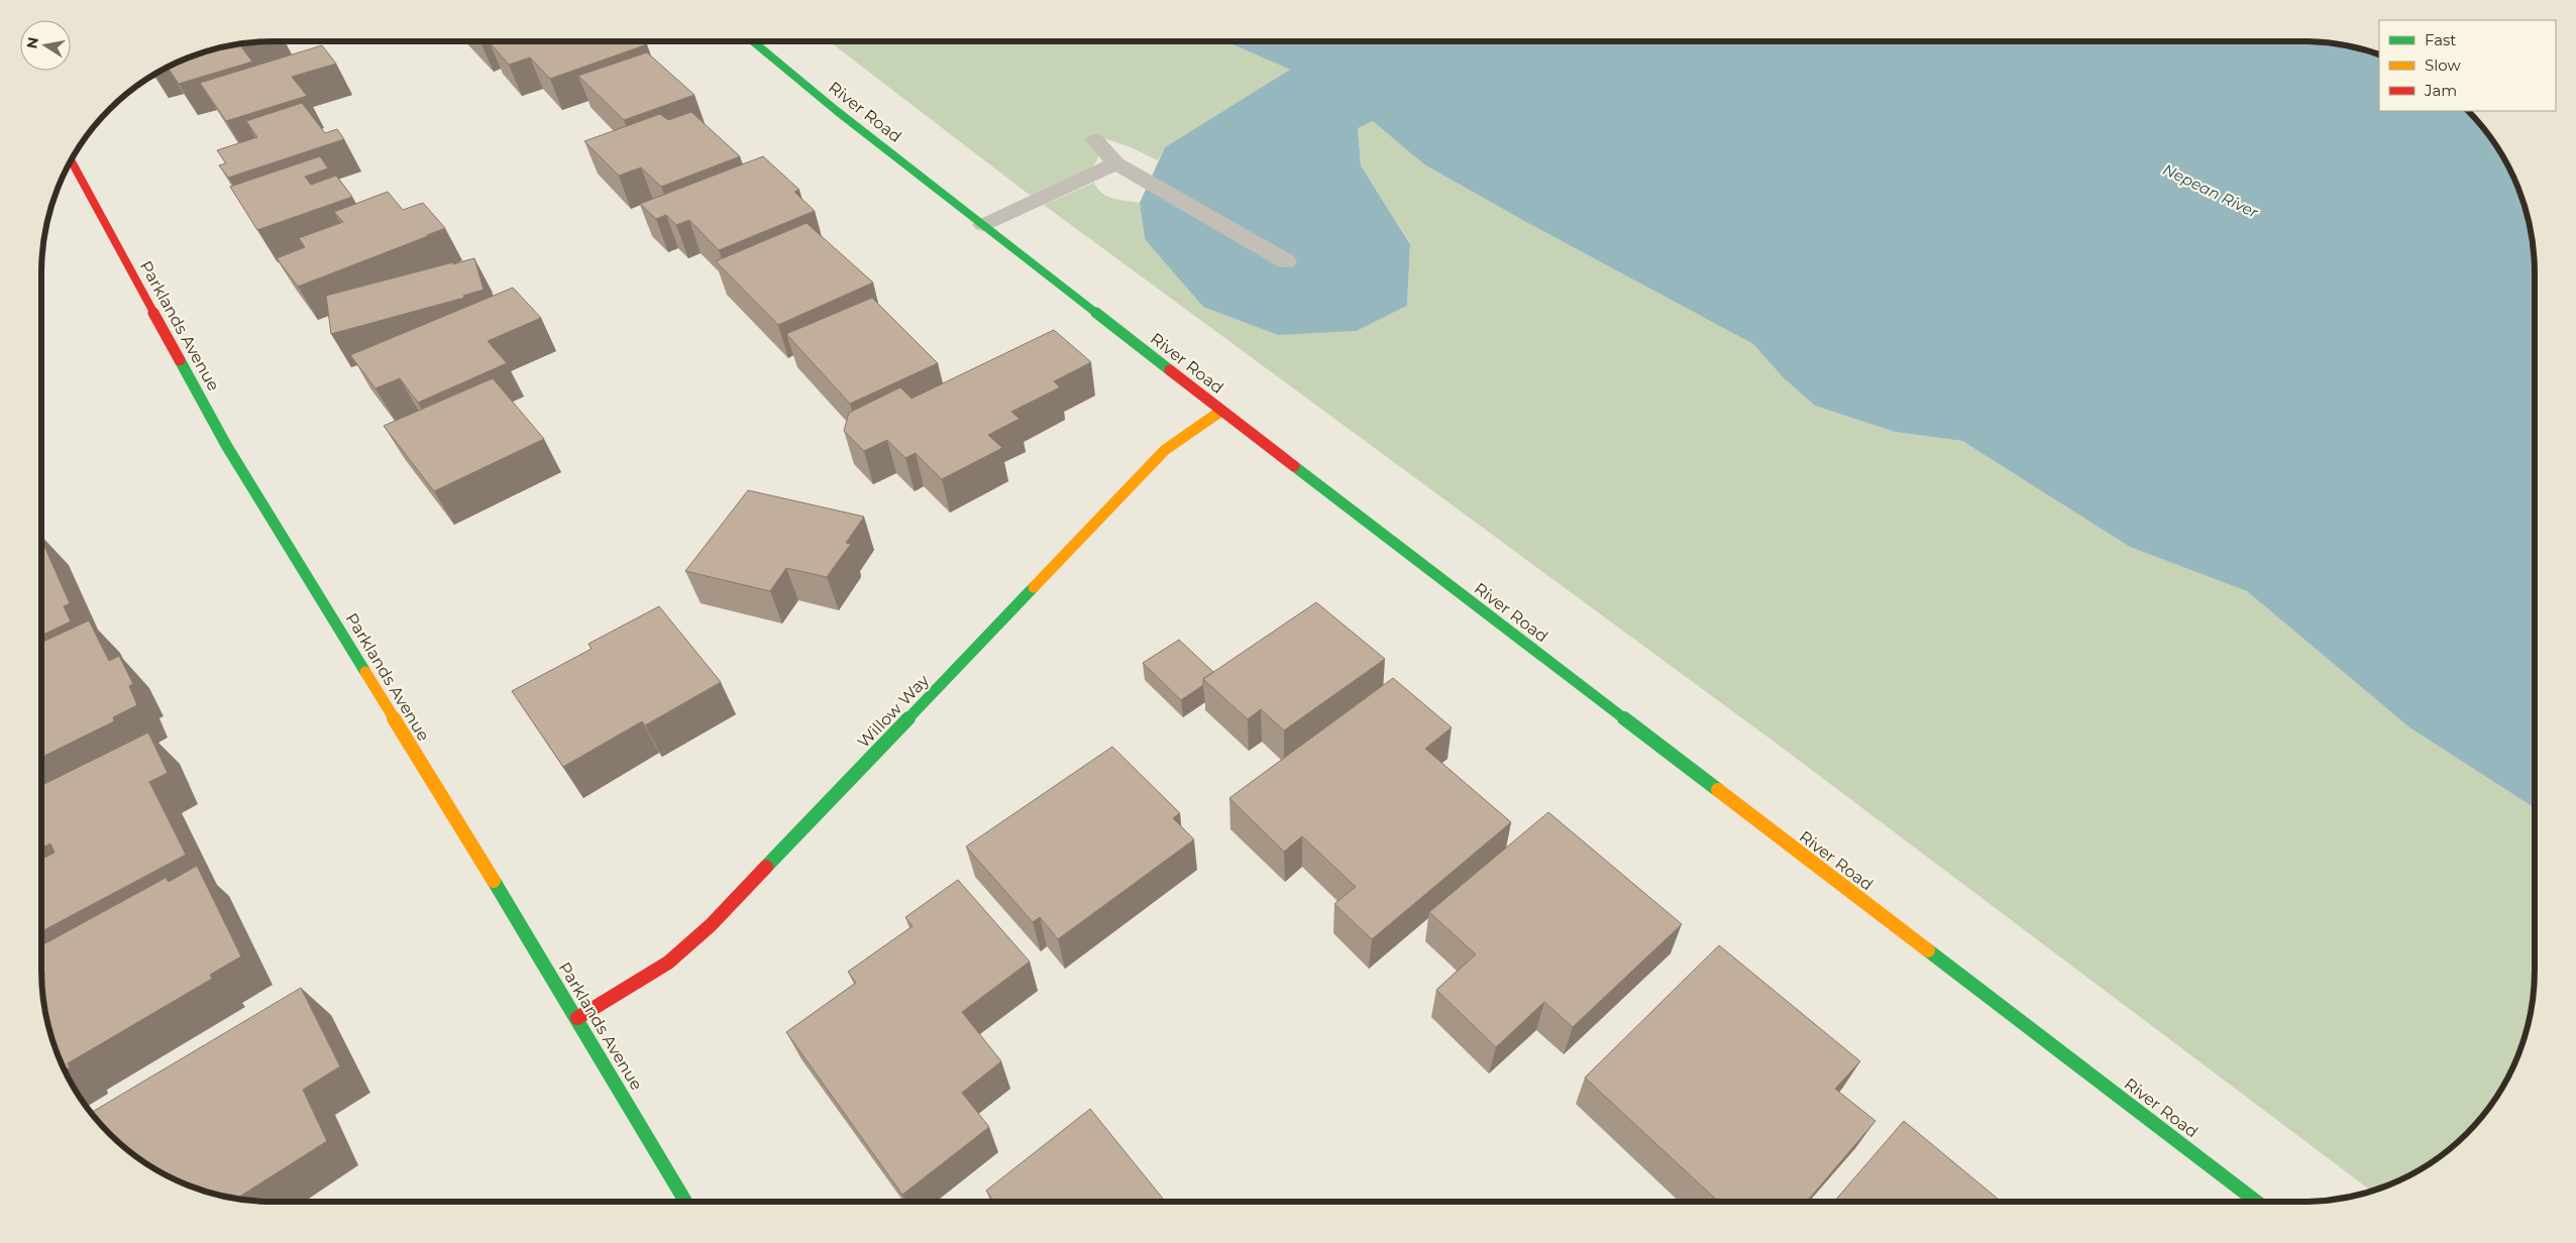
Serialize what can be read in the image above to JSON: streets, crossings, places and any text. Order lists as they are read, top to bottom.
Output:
{
  "streets": {
    "street": ["River Road", "Parklands Avenue", "Willow Way"]
  },
  "crossings": [
    ["River Road", "Willow Way"],
    ["Parklands Avenue", "Willow Way"]
  ],
  "water": ["Nepean River"],
  "legend": ["Fast", "Slow", "Jam"],
  "north": "left"
}
